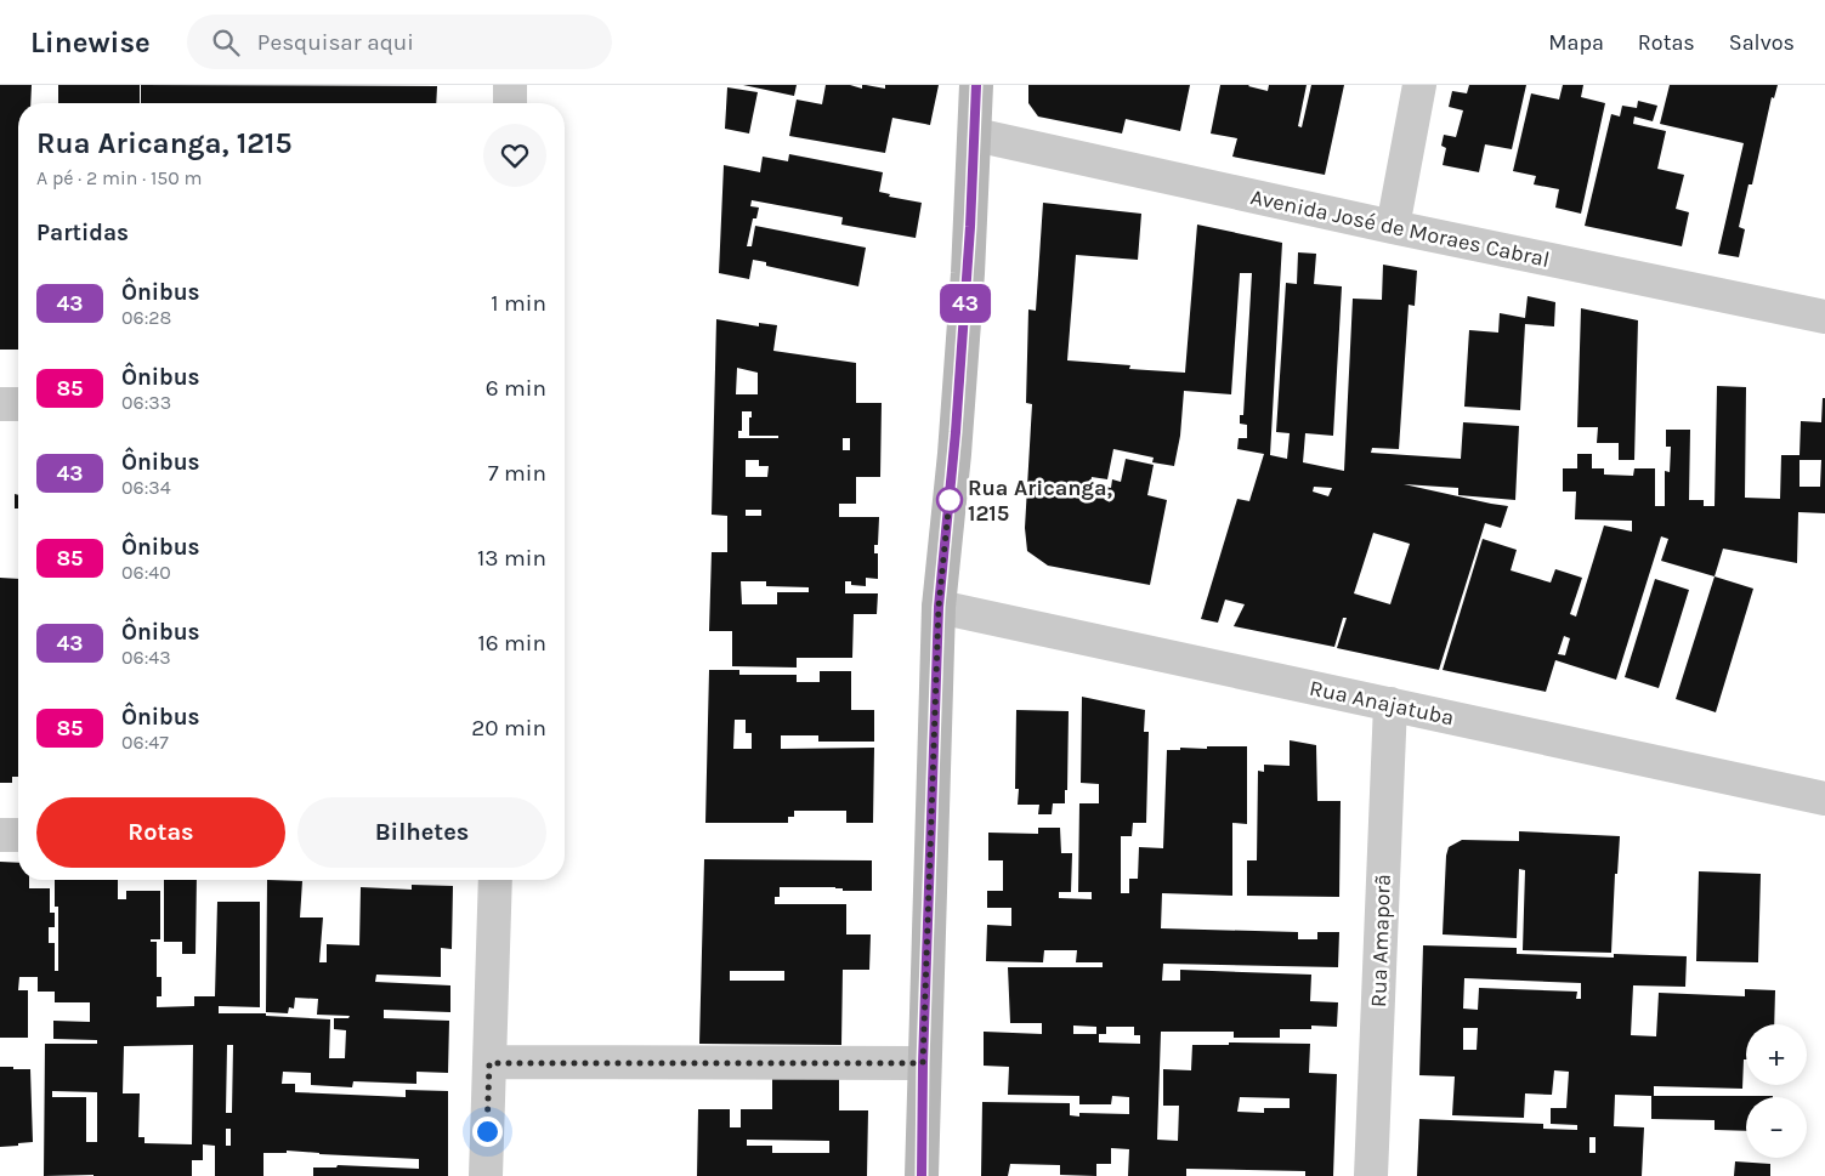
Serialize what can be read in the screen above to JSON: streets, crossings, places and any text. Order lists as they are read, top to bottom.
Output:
{
  "streets": {
    "street": ["Avenida José de Moraes Cabral", "Rua Anajatuba", "Rua Amaporã"]
  },
  "crossings": [
    ["Rua Anajatuba", "Rua Amaporã"]
  ],
  "places": ["Rua Aricanga, 1215"],
  "lines": ["bus line 43"],
  "page": {
    "header": "Linewise",
    "search": "Pesquisar aqui",
    "nav": ["Mapa", "Rotas", "Salvos"],
    "on_map": "43",
    "heading": [
      ["Rua Aricanga, 1215", "A pé · 2 min · 150 m"],
      "Partidas"
    ],
    "list": [
      {
        "mark": "43",
        "name": "Ônibus",
        "note": "06:28",
        "value": "1 min"
      },
      {
        "mark": "85",
        "name": "Ônibus",
        "note": "06:33",
        "value": "6 min"
      },
      {
        "mark": "43",
        "name": "Ônibus",
        "note": "06:34",
        "value": "7 min"
      },
      {
        "mark": "85",
        "name": "Ônibus",
        "note": "06:40",
        "value": "13 min"
      },
      {
        "mark": "43",
        "name": "Ônibus",
        "note": "06:43",
        "value": "16 min"
      },
      {
        "mark": "85",
        "name": "Ônibus",
        "note": "06:47",
        "value": "20 min"
      }
    ],
    "buttons": ["Rotas", "Bilhetes"],
    "map_buttons": ["+", "−"]
  }
}
